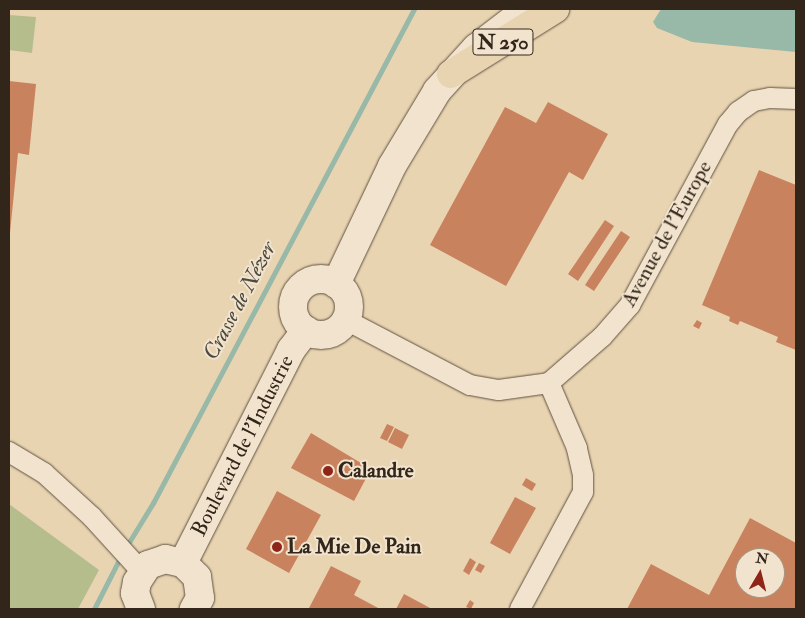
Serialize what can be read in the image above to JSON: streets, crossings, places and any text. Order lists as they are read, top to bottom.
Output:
{
  "streets": {
    "highway": ["N 250"],
    "street": ["Avenue de l'Europe", "Boulevard de l'Industrie"]
  },
  "water": ["Crasse de Nézer"],
  "places": ["Calandre", "La Mie De Pain"],
  "north": "top"
}
